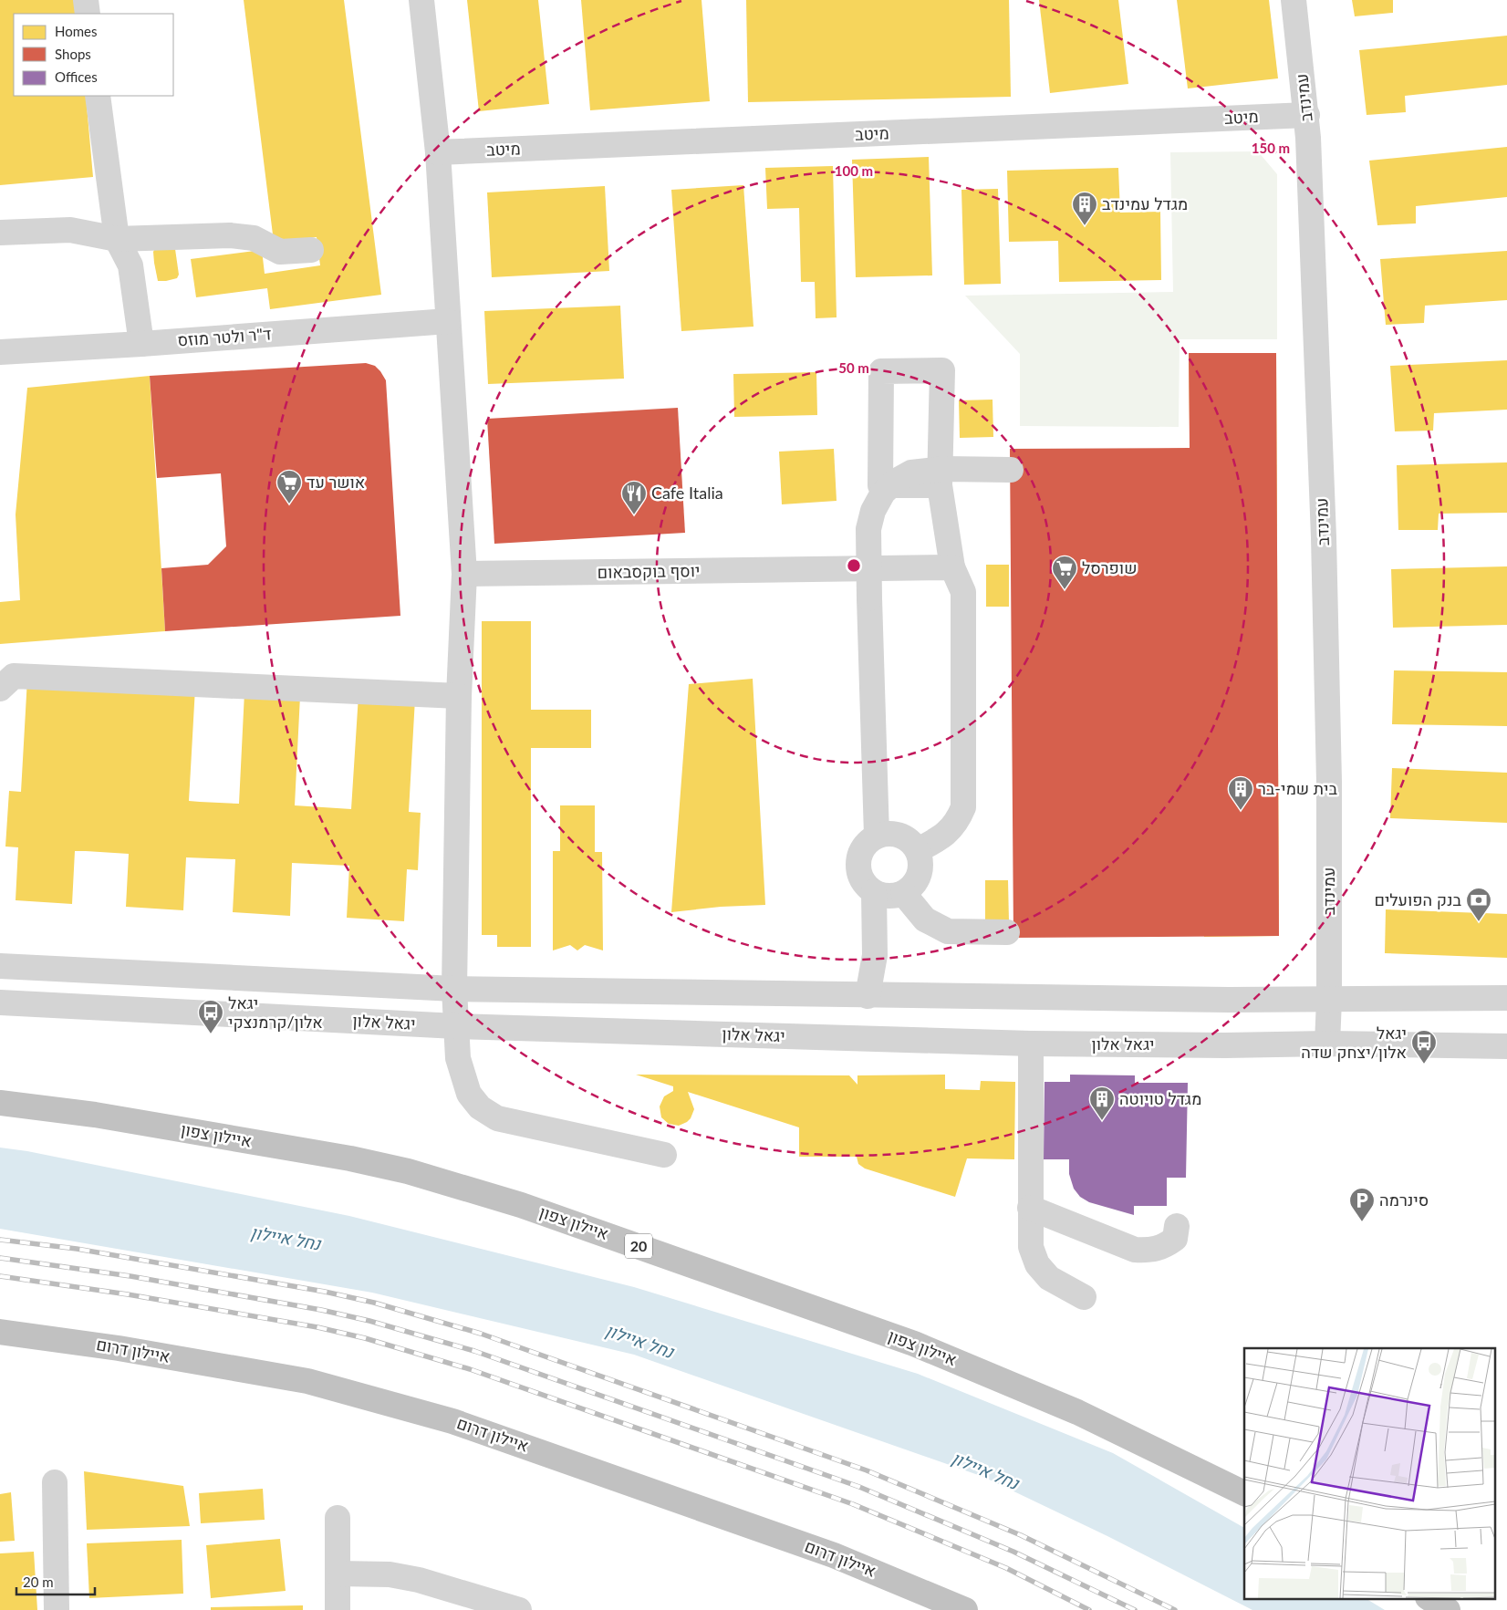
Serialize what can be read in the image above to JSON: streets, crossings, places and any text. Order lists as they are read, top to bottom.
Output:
{
  "streets": {
    "highway": ["איילון צפון", "20", "איילון דרום"],
    "street": [
      "עמינדב",
      "מיטב",
      "ד\"ר ולטר מוזס",
      "יוסף בוקסבאום",
      "יגאל אלון"
    ]
  },
  "crossings": [
    ["עמינדב", "מיטב"],
    ["עמינדב", "יגאל אלון"]
  ],
  "water": ["נחל איילון"],
  "places": {
    "building": ["מגדל עמינדב", "בית שמי-בר", "מגדל טויוטה"],
    "supermarket": ["אושר עד", "שופרסל"],
    "restaurant": ["Cafe Italia"],
    "bank": ["בנק הפועלים"],
    "bus stop": ["יגאל אלון/קרמנצקי", "יגאל אלון/יצחק שדה"],
    "parking": ["סינרמה"]
  },
  "legend": ["Homes", "Shops", "Offices"],
  "scale_bar": "20 m",
  "rings": ["150 m", "100 m", "50 m"]
}
